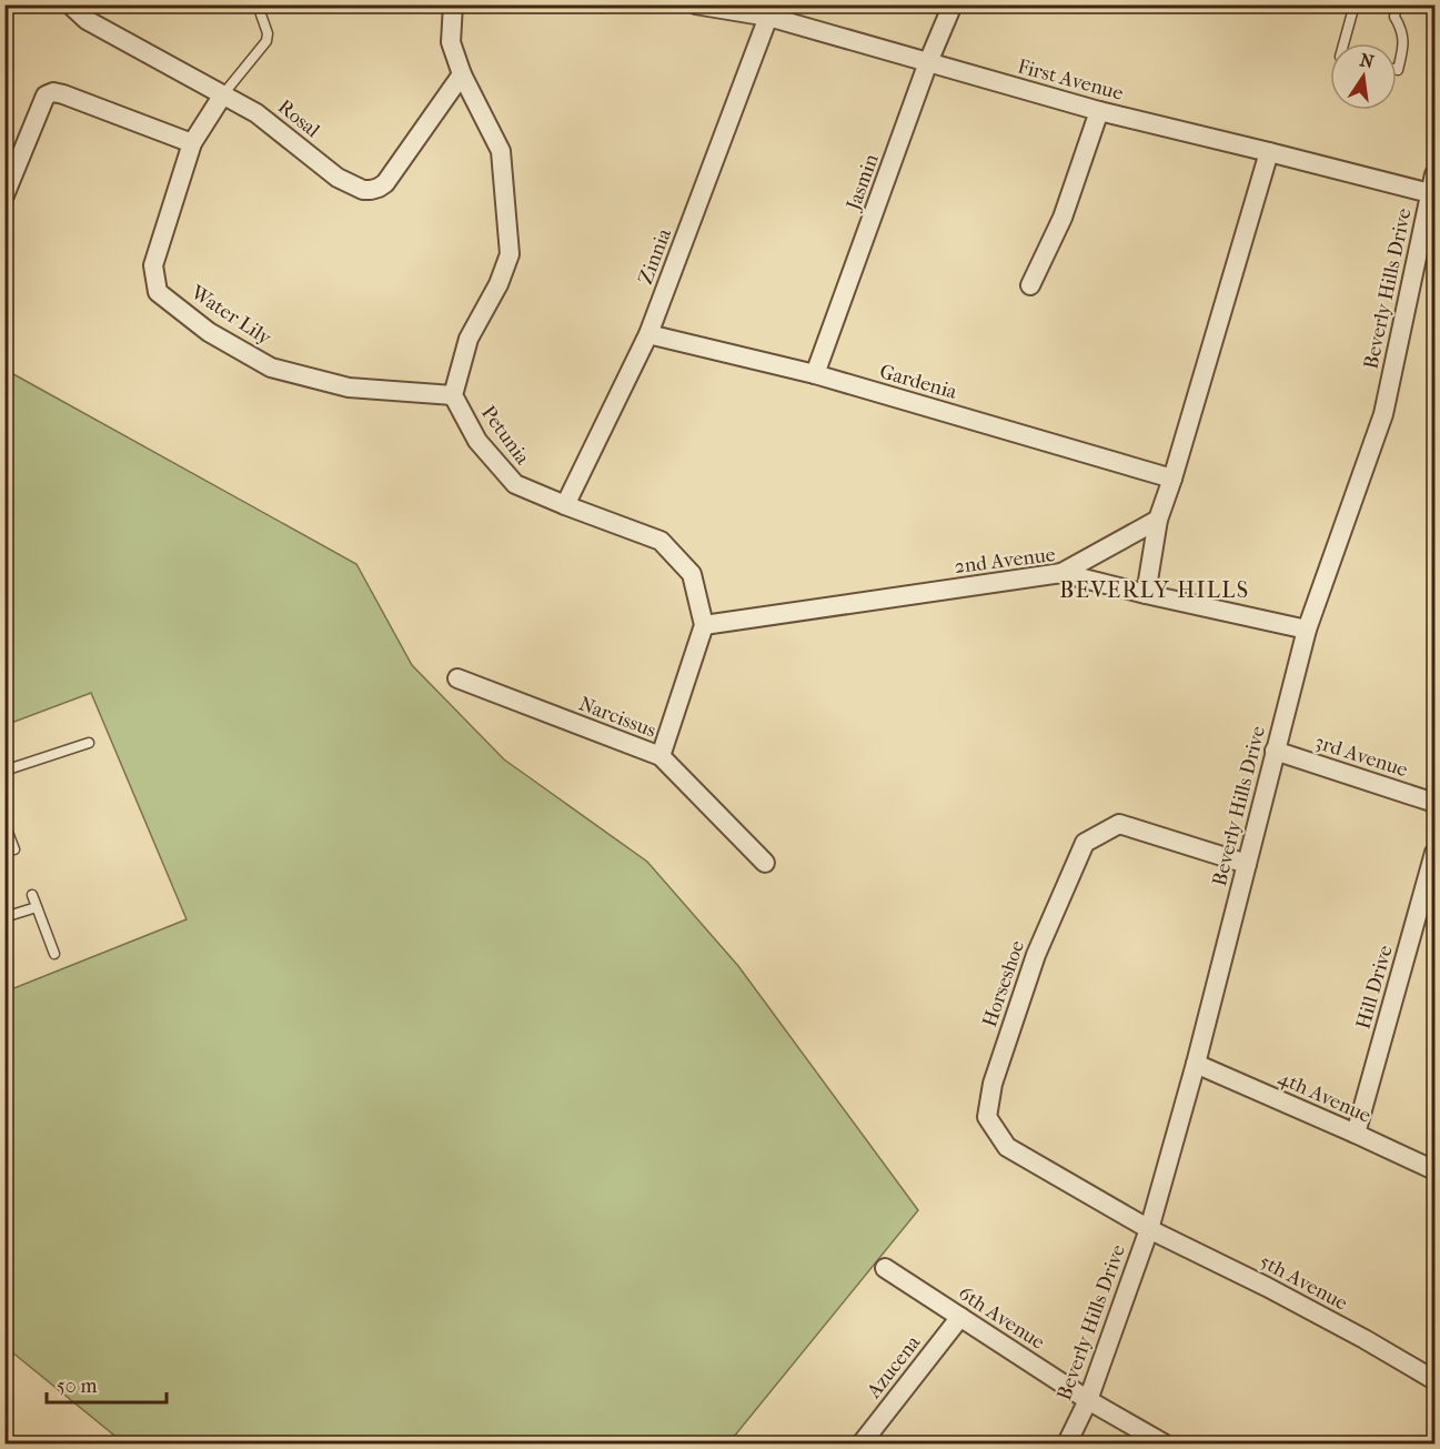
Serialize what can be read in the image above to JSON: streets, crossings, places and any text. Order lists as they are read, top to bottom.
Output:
{
  "streets": {
    "street": [
      "First Avenue",
      "Rosal",
      "Jasmin",
      "Zinnia",
      "Beverly Hills Drive",
      "Water Lily",
      "Gardenia",
      "Petunia",
      "2nd Avenue",
      "Narcissus",
      "3rd Avenue",
      "Horseshoe",
      "Hill Drive",
      "4th Avenue",
      "5th Avenue",
      "6th Avenue",
      "Azucena"
    ]
  },
  "crossings": [
    ["First Avenue", "Jasmin"],
    ["First Avenue", "Zinnia"],
    ["First Avenue", "Beverly Hills Drive"],
    ["Rosal", "Water Lily"],
    ["Jasmin", "Gardenia"],
    ["Zinnia", "Gardenia"],
    ["Zinnia", "Petunia"],
    ["Beverly Hills Drive", "2nd Avenue"],
    ["Beverly Hills Drive", "3rd Avenue"],
    ["Beverly Hills Drive", "Horseshoe"],
    ["Beverly Hills Drive", "4th Avenue"],
    ["Beverly Hills Drive", "5th Avenue"],
    ["Beverly Hills Drive", "6th Avenue"],
    ["Water Lily", "Petunia"],
    ["Petunia", "2nd Avenue"],
    ["Horseshoe", "5th Avenue"],
    ["Hill Drive", "4th Avenue"],
    ["6th Avenue", "Azucena"]
  ],
  "districts": ["BEVERLY HILLS"],
  "scale_bar": "50 m",
  "north": "top"
}
